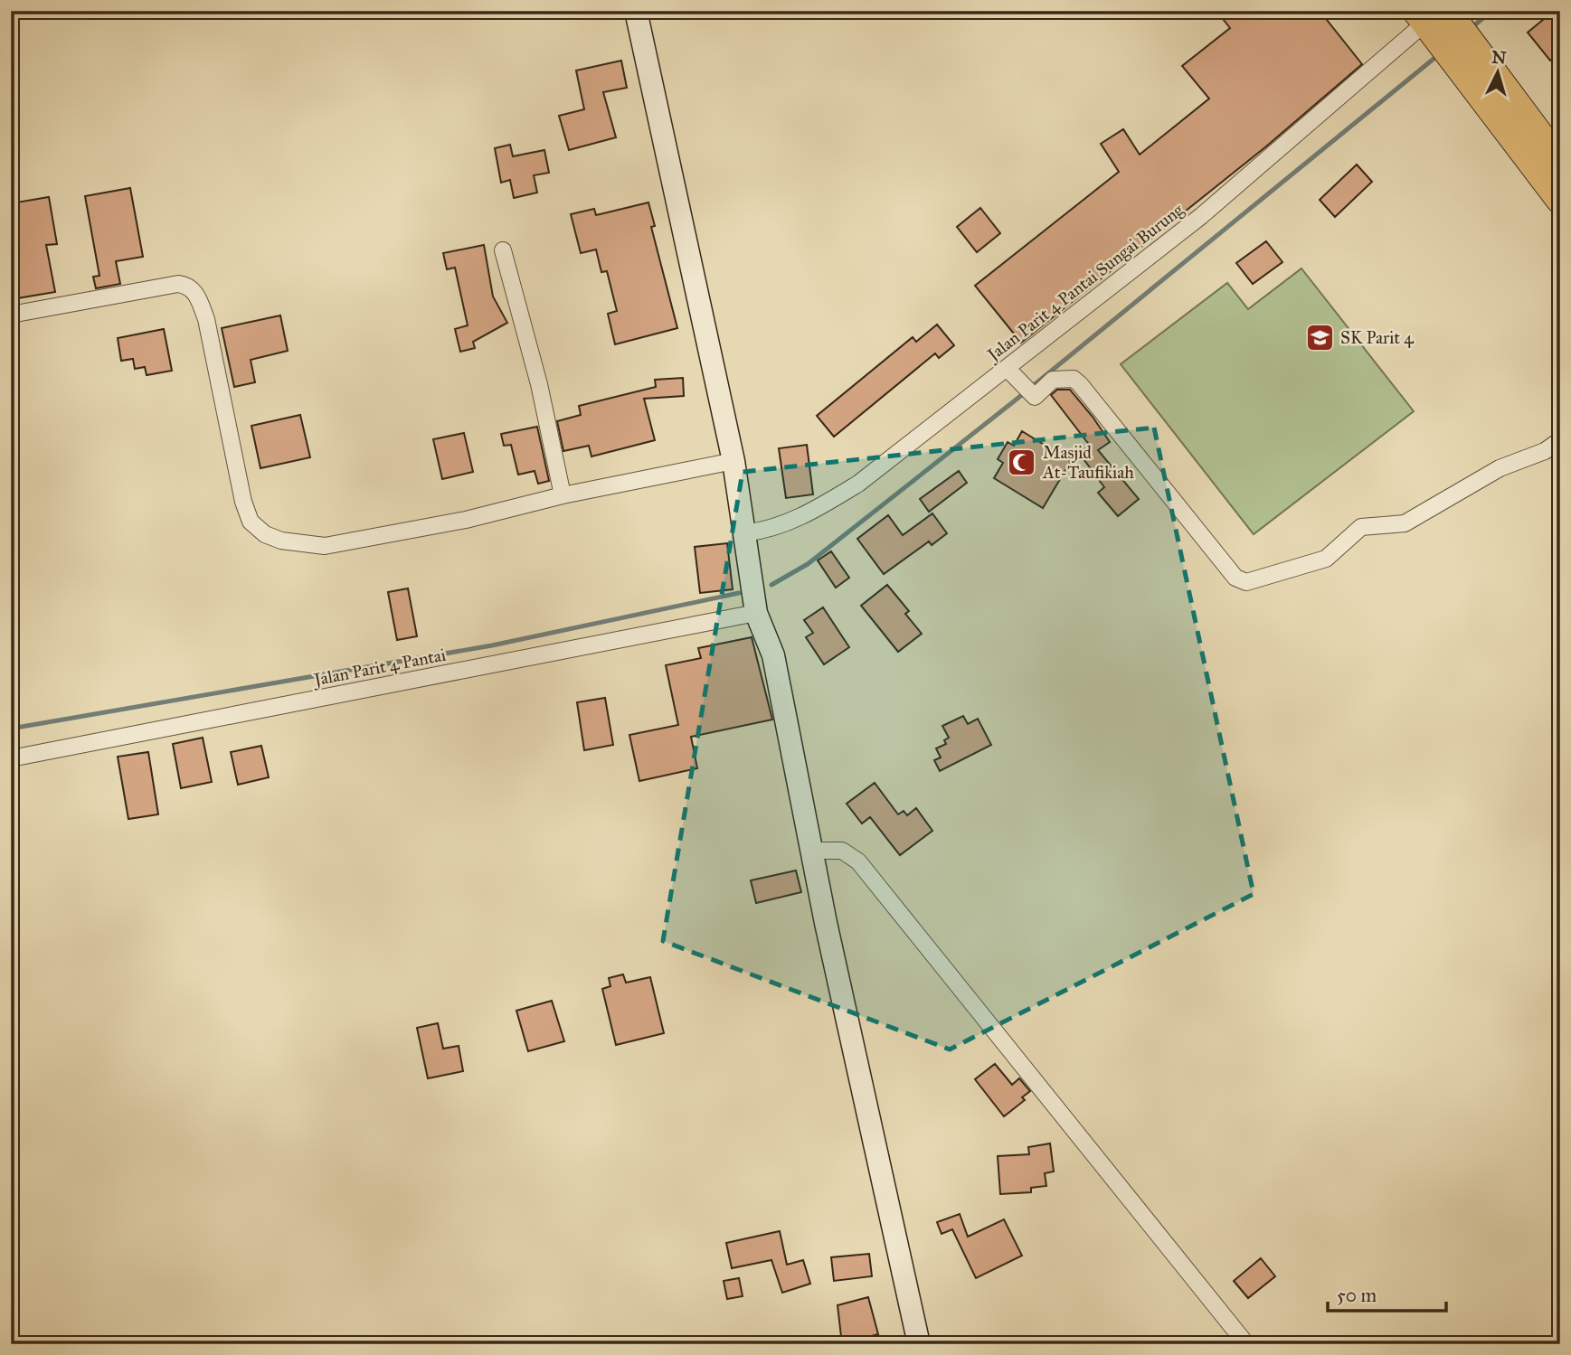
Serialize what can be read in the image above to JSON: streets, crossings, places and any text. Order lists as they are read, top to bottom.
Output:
{
  "streets": {
    "street": ["Jalan Parit 4 Pantai Sungai Burung", "Jalan Parit 4 Pantai"]
  },
  "places": {
    "school or university": ["SK Parit 4"],
    "mosque": ["Masjid At-Taufikiah"]
  },
  "scale_bar": "50 m",
  "north": "top"
}
